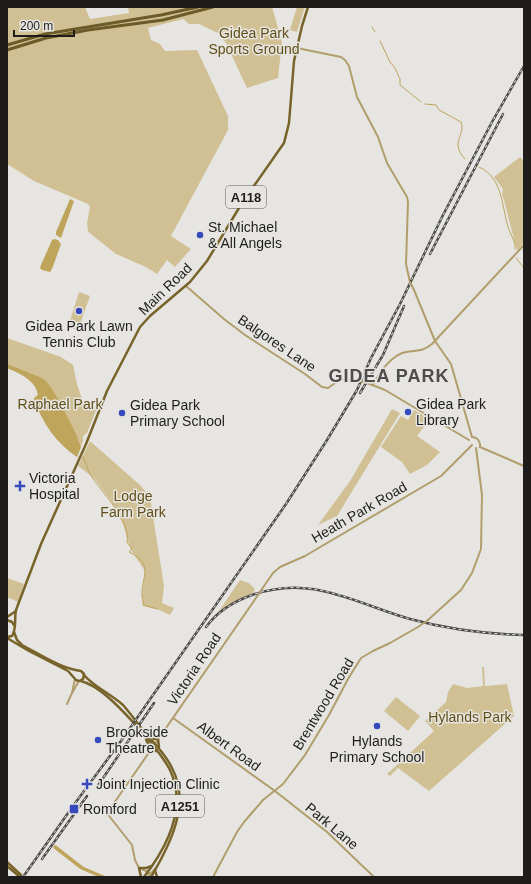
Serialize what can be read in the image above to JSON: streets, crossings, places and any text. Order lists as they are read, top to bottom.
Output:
{
  "streets": {
    "main road": ["A118", "Main Road", "A1251"],
    "street": [
      "Balgores Lane",
      "Heath Park Road",
      "Victoria Road",
      "Brentwood Road",
      "Albert Road",
      "Park Lane"
    ]
  },
  "crossings": [
    ["A118", "Main Road"],
    ["A118", "A1251"],
    ["Main Road", "Balgores Lane"],
    ["Heath Park Road", "Victoria Road"],
    ["Victoria Road", "Albert Road"],
    ["Victoria Road", "A1251"],
    ["Brentwood Road", "Albert Road"],
    ["Brentwood Road", "Park Lane"],
    ["Albert Road", "Park Lane"]
  ],
  "districts": ["GIDEA PARK"],
  "parks": [
    "Gidea Park Sports Ground",
    "Raphael Park",
    "Lodge Farm Park",
    "Hylands Park"
  ],
  "places": {
    "other": [
      "St. Michael & All Angels",
      "Gidea Park Lawn Tennis Club",
      "Gidea Park Library",
      "Gidea Park Primary School",
      "Hylands Primary School",
      "Brookside Theatre"
    ],
    "health": ["Victoria Hospital", "Joint Injection Clinic"],
    "transit": ["Romford"]
  },
  "scale_bar": "200 m"
}
